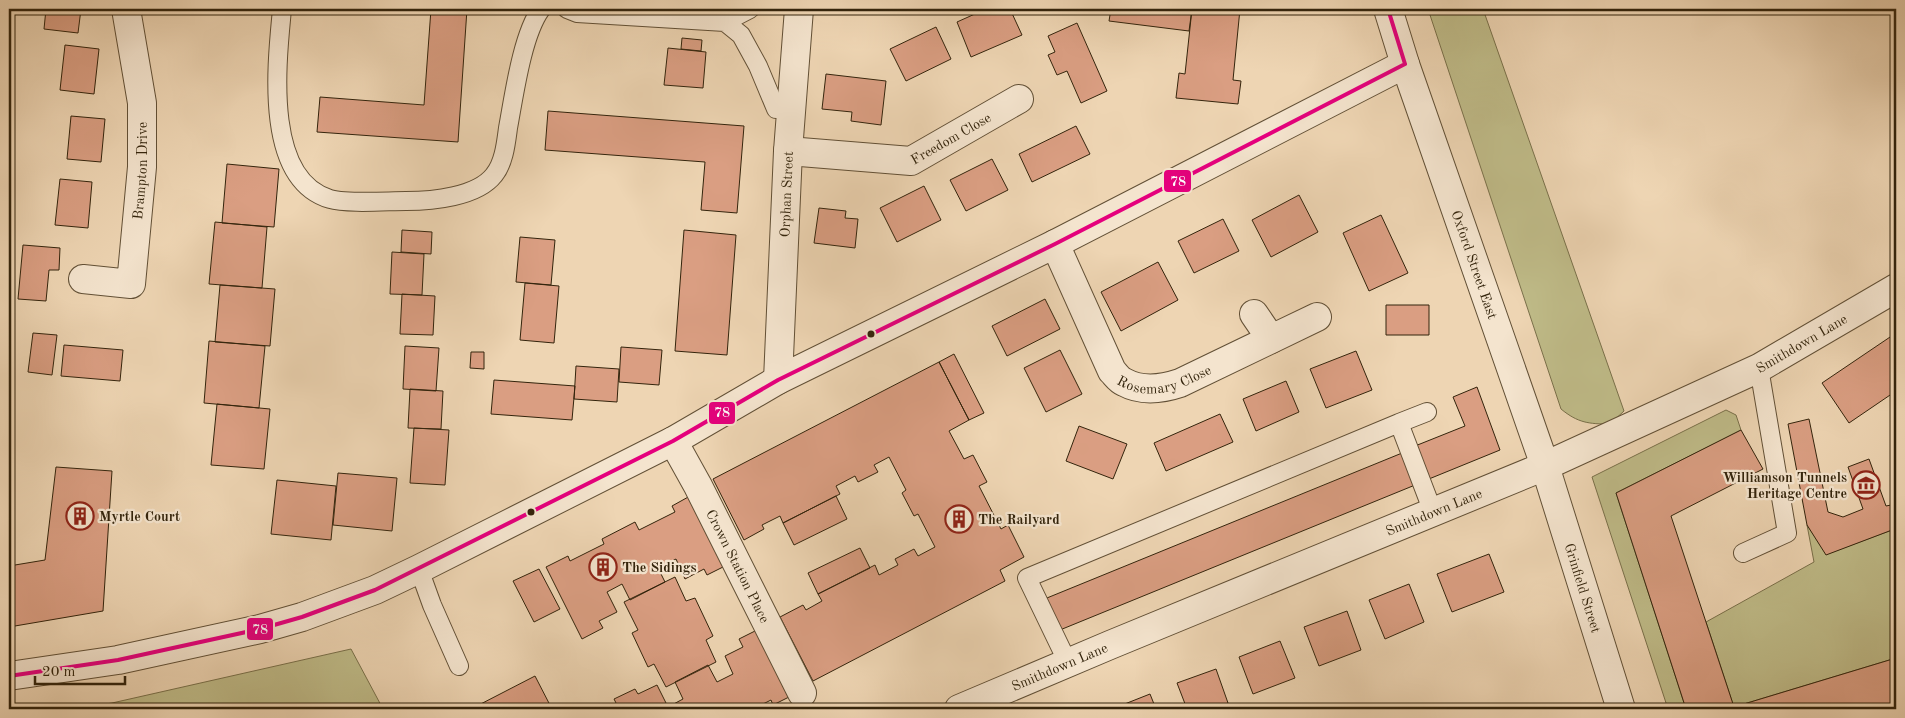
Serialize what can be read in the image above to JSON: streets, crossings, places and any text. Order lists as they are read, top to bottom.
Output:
{
  "streets": {
    "street": [
      "Freedom Close",
      "Brampton Drive",
      "Orphan Street",
      "Oxford Street East",
      "Smithdown Lane",
      "Rosemary Close",
      "Crown Station Place",
      "Grinfield Street"
    ]
  },
  "crossings": [
    ["Freedom Close", "Orphan Street"],
    ["Oxford Street East", "Smithdown Lane"],
    ["Oxford Street East", "Grinfield Street"],
    ["Smithdown Lane", "Grinfield Street"]
  ],
  "places": {
    "museum": ["Williamson Tunnels Heritage Centre"],
    "building": ["Myrtle Court", "The Railyard", "The Sidings"]
  },
  "lines": ["transit line 78"],
  "scale_bar": "20 m"
}
